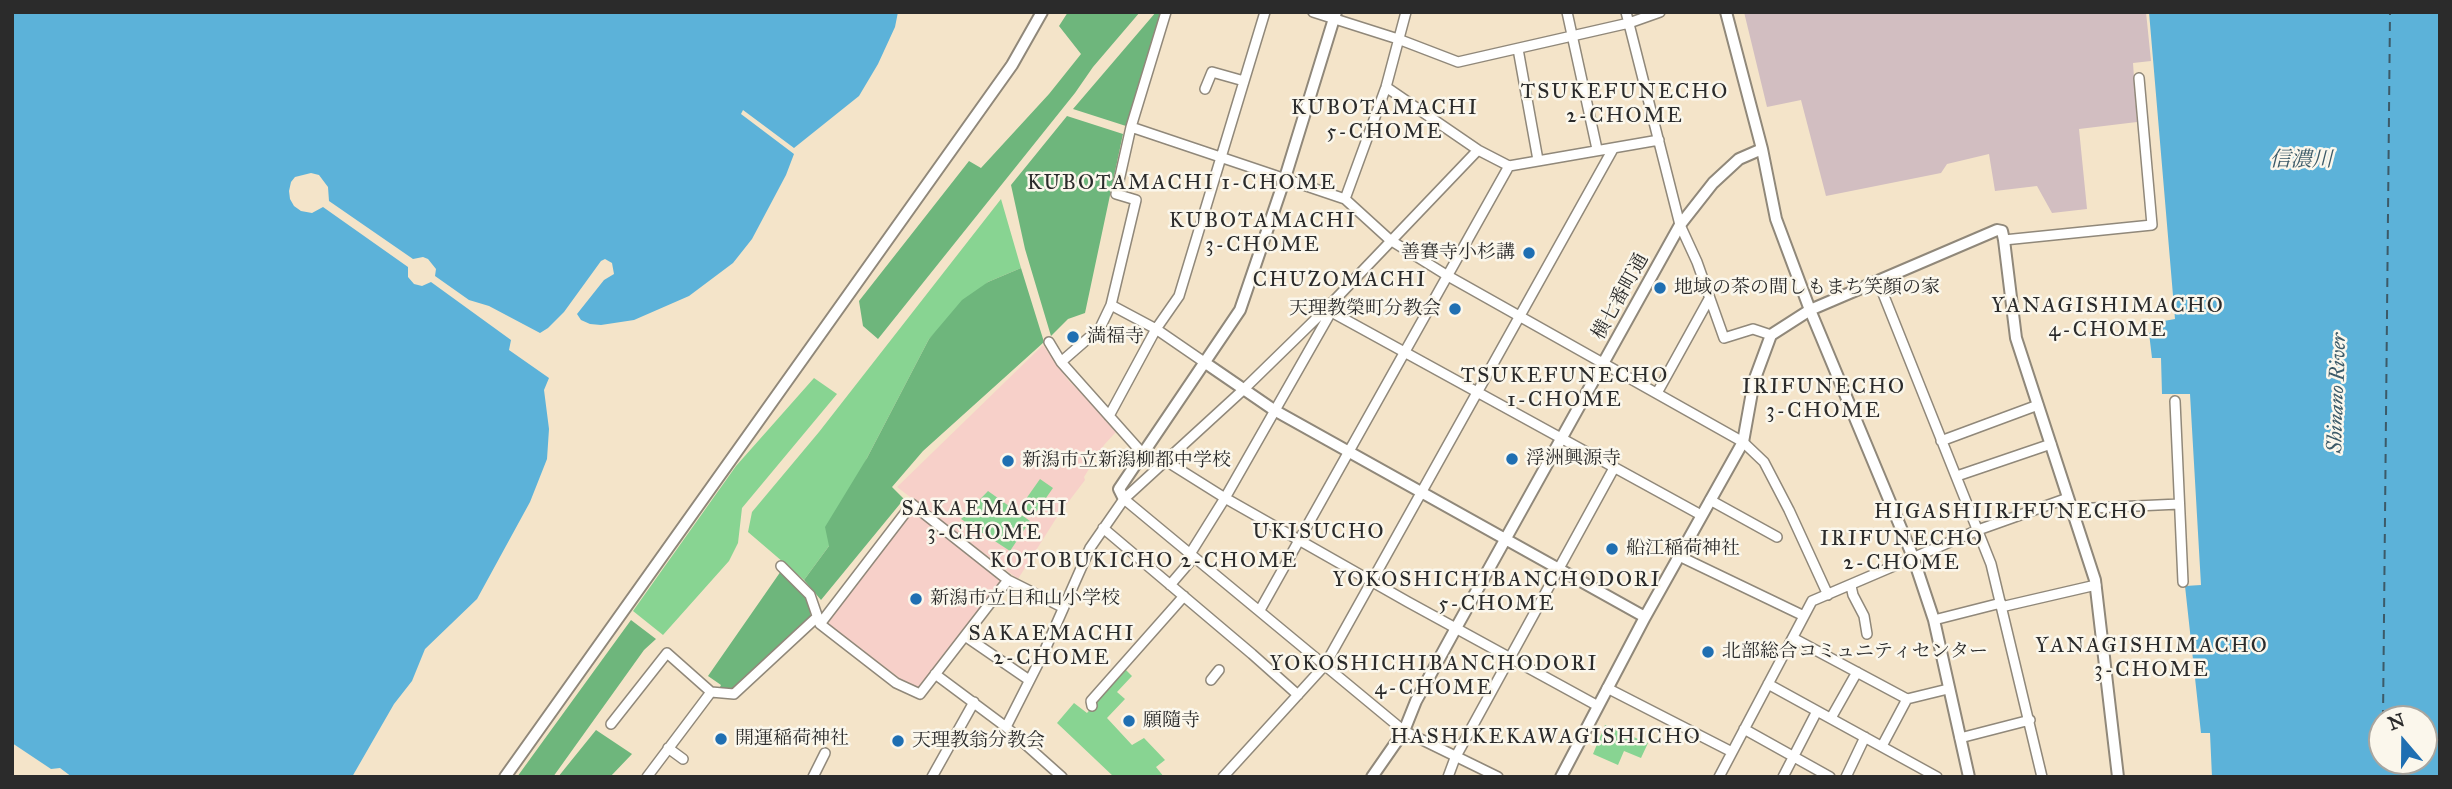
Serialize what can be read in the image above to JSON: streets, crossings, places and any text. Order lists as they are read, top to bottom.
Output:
{
  "streets": {
    "street": ["横七番町通"]
  },
  "districts": [
    "TSUKEFUNECHO 2-CHOME",
    "KUBOTAMACHI 5-CHOME",
    "KUBOTAMACHI 1-CHOME",
    "KUBOTAMACHI 3-CHOME",
    "CHUZOMACHI",
    "YANAGISHIMACHO 4-CHOME",
    "TSUKEFUNECHO 1-CHOME",
    "IRIFUNECHO 3-CHOME",
    "SAKAEMACHI 3-CHOME",
    "HIGASHIIRIFUNECHO",
    "UKISUCHO",
    "IRIFUNECHO 2-CHOME",
    "KOTOBUKICHO 2-CHOME",
    "YOKOSHICHIBANCHODORI 5-CHOME",
    "SAKAEMACHI 2-CHOME",
    "YANAGISHIMACHO 3-CHOME",
    "YOKOSHICHIBANCHODORI 4-CHOME",
    "HASHIKEKAWAGISHICHO"
  ],
  "water": ["信濃川", "Shinano River"],
  "places": [
    "善賽寺小杉講",
    "地域の茶の間しもまち笑顔の家",
    "天理教榮町分教会",
    "満福寺",
    "浮洲興源寺",
    "新潟市立新潟柳都中学校",
    "船江稲荷神社",
    "新潟市立日和山小学校",
    "北部総合コミュニティセンター",
    "願隨寺",
    "開運稲荷神社",
    "天理教翁分教会"
  ],
  "north": "top"
}
